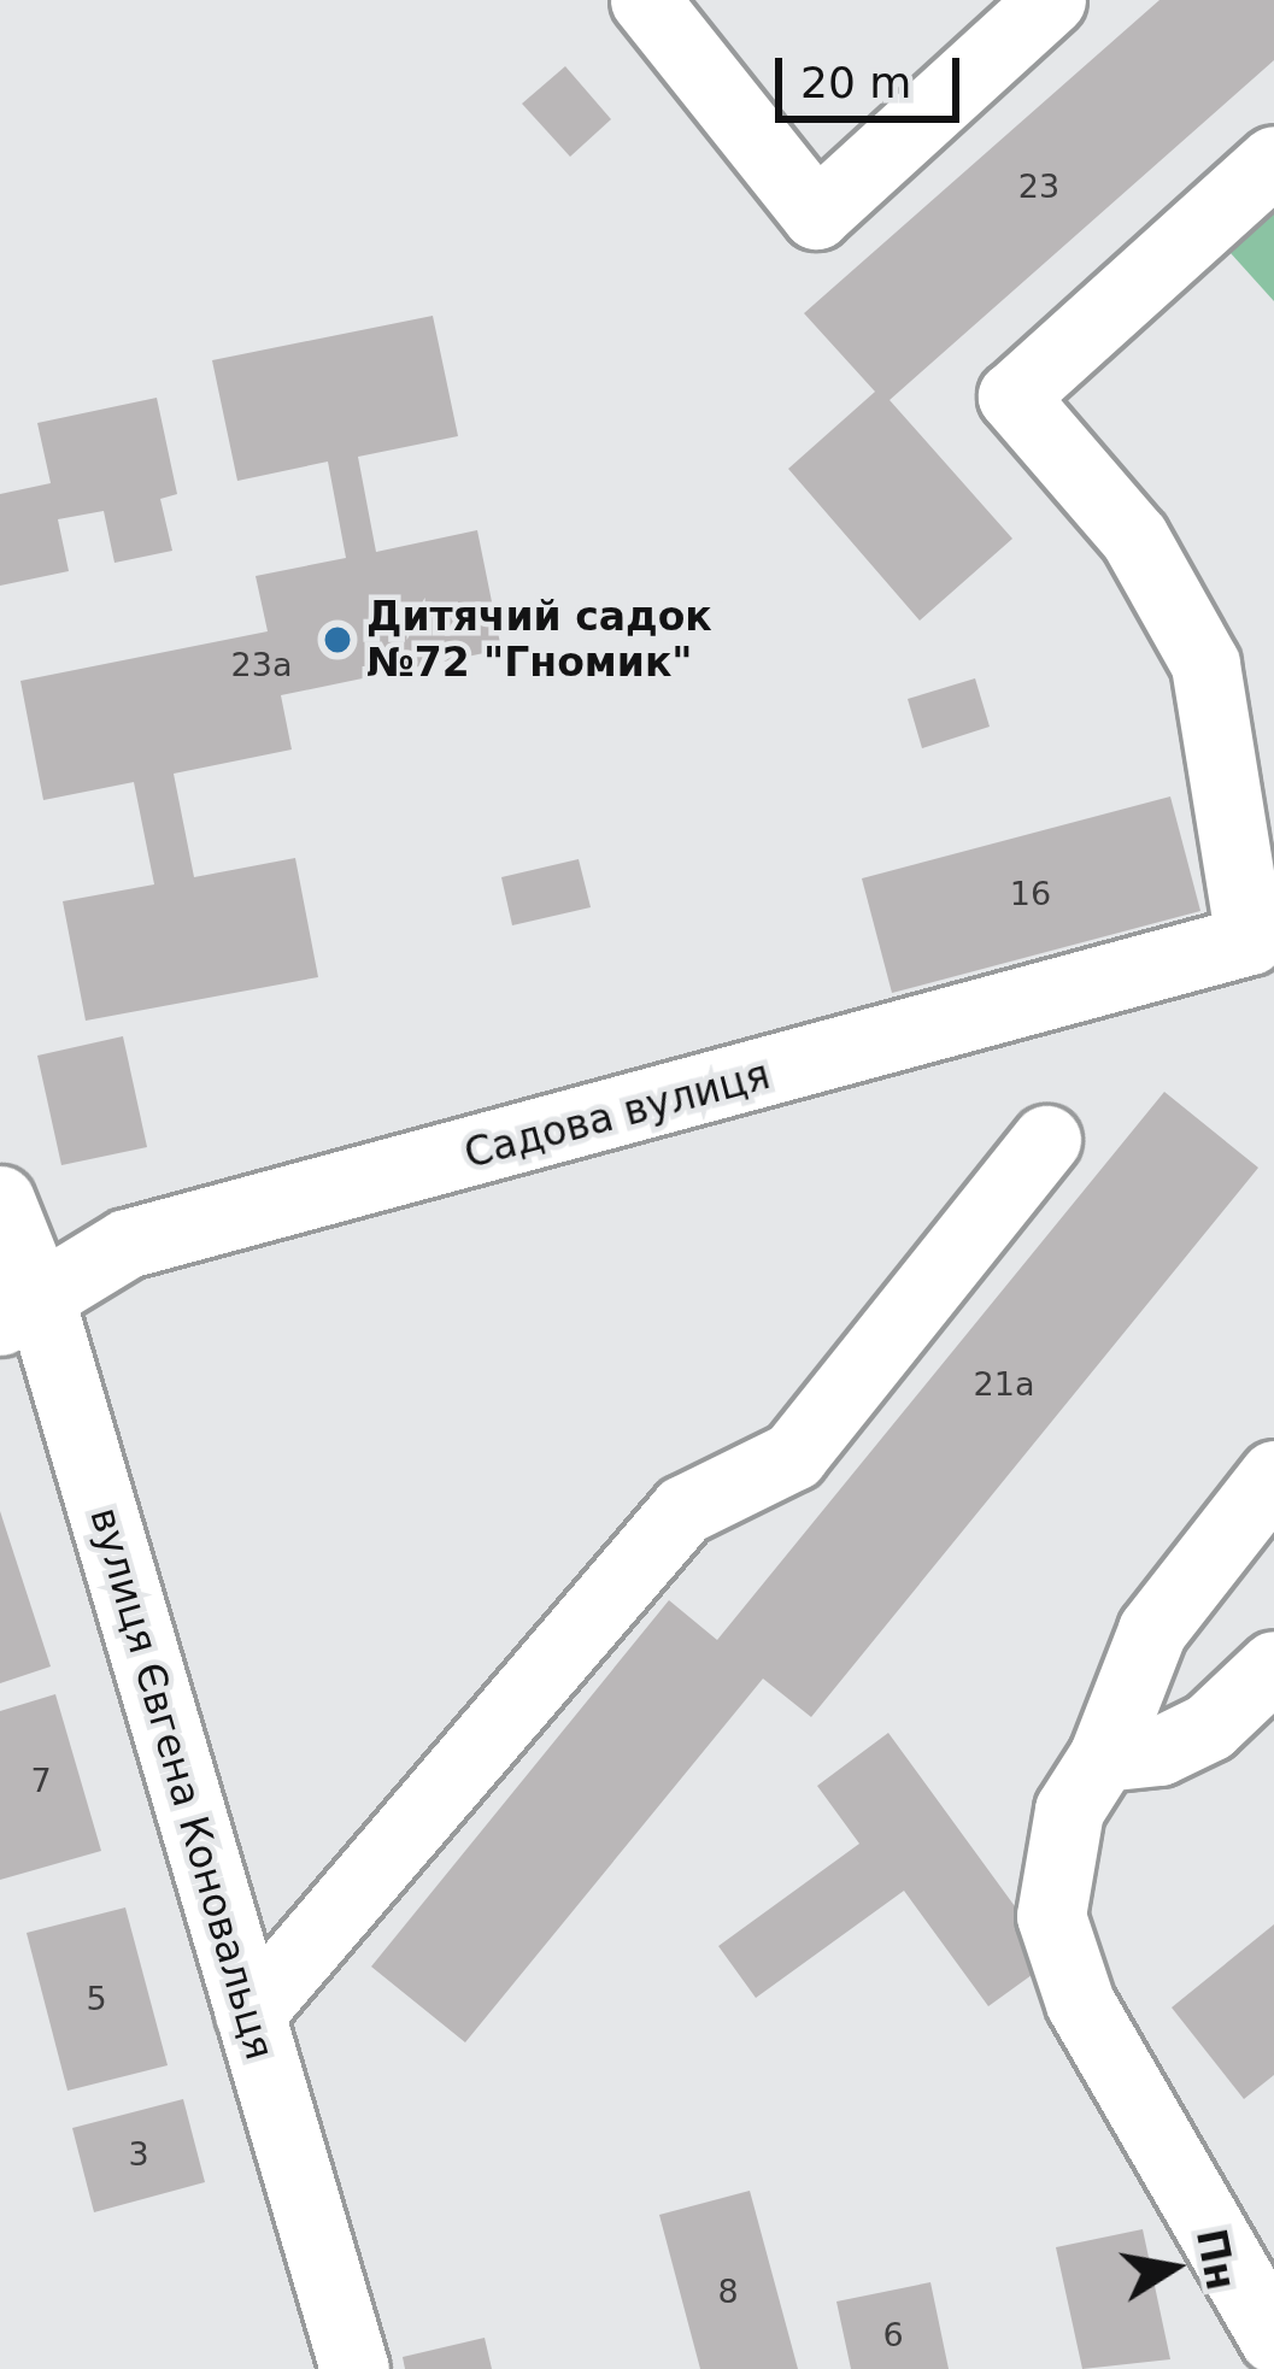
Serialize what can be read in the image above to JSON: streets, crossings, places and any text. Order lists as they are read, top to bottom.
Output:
{
  "streets": {
    "street": ["Садова вулиця", "вулиця Євгена Коновальця"]
  },
  "crossings": [
    ["Садова вулиця", "вулиця Євгена Коновальця"]
  ],
  "places": ["Дитячий садок №72 \"Гномик\""],
  "house_numbers": [
    "23",
    "23а",
    "16",
    "21а",
    "7",
    "5",
    "3",
    "8",
    "6"
  ],
  "scale_bar": "20 m",
  "north": "right"
}
